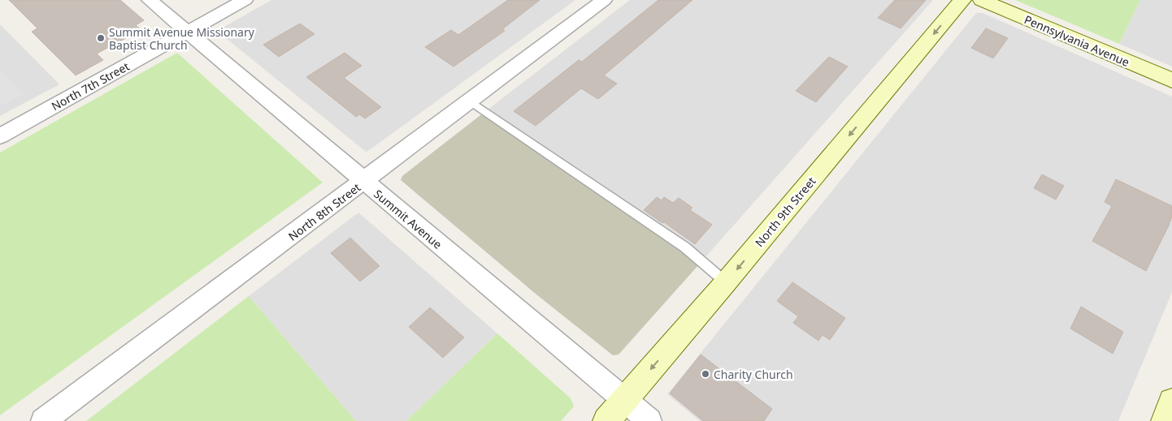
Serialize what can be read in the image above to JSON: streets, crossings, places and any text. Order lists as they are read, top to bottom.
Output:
{
  "streets": {
    "main road": ["Pennsylvania Avenue", "North 9th Street"],
    "street": ["North 7th Street", "North 8th Street", "Summit Avenue"]
  },
  "crossings": [
    ["North 7th Street", "Summit Avenue"],
    ["North 8th Street", "Summit Avenue"],
    ["North 9th Street", "Summit Avenue"]
  ],
  "one_way": ["North 9th Street"],
  "places": ["Summit Avenue Missionary Baptist Church", "Charity Church"]
}
